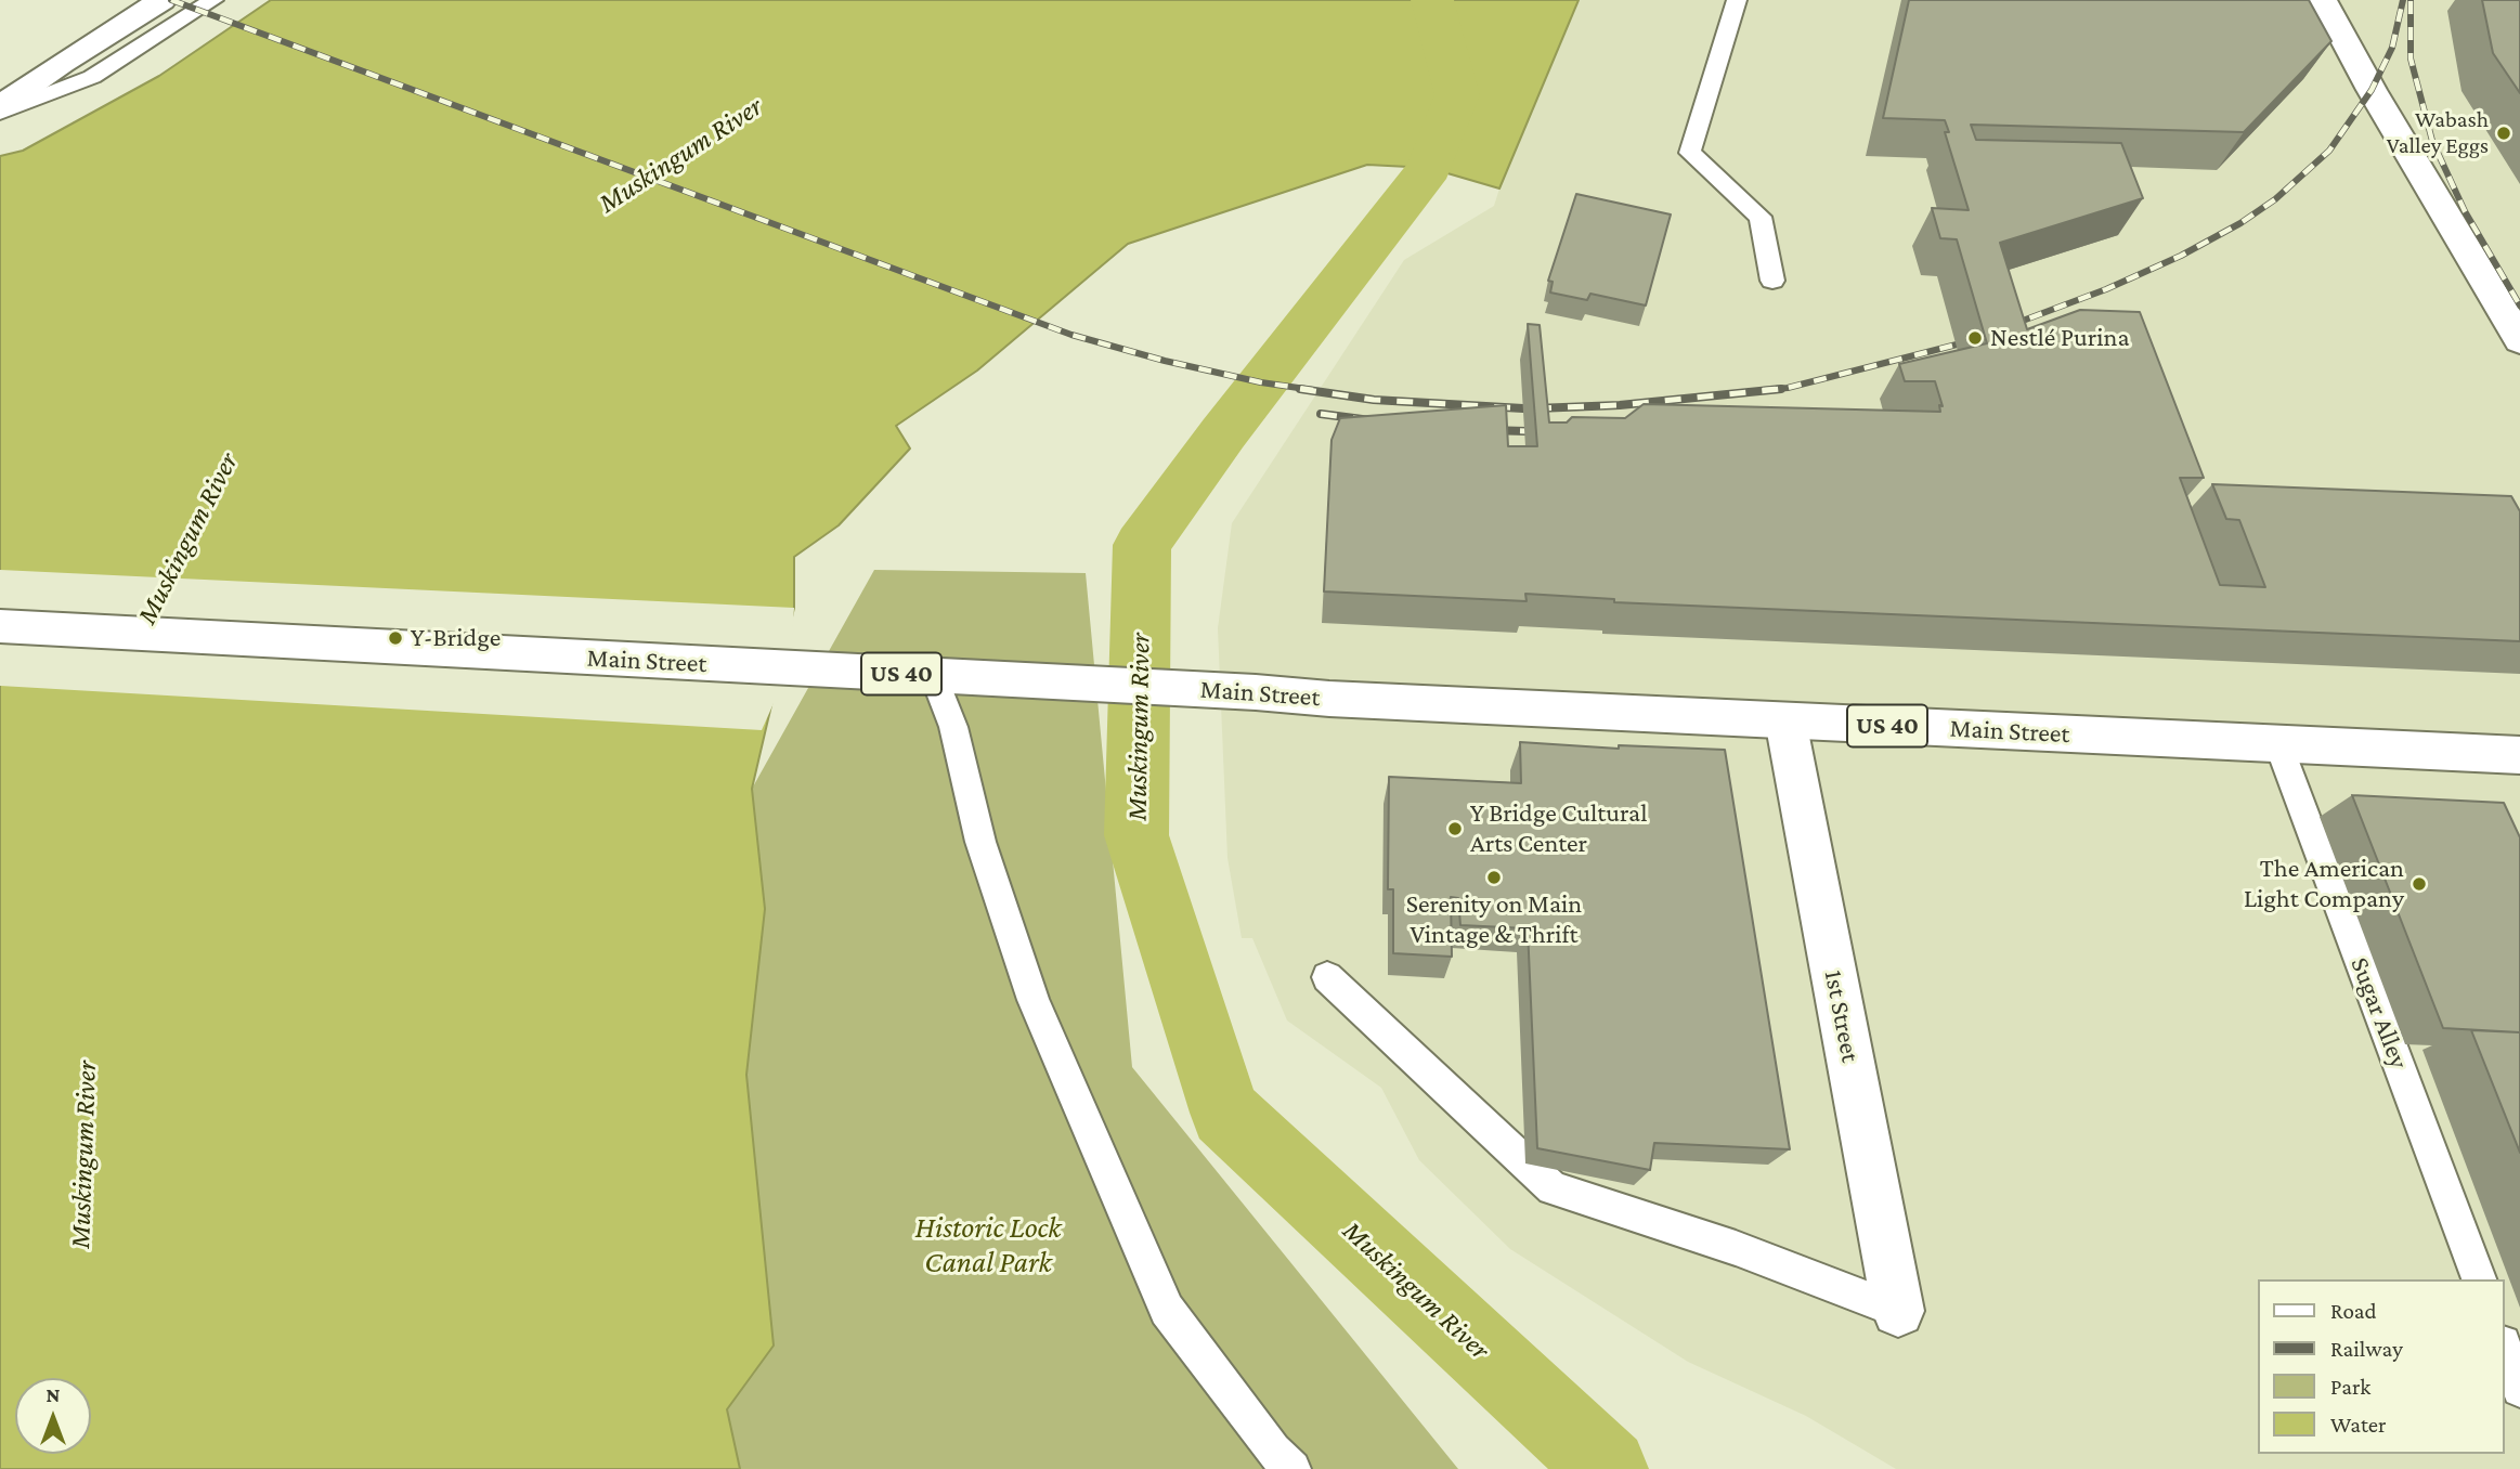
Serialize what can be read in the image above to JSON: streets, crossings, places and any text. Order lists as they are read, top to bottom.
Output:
{
  "streets": {
    "main road": ["Main Street", "US 40", "1st Street"],
    "lane": ["Sugar Alley"]
  },
  "crossings": [
    ["Main Street", "Sugar Alley"],
    ["Main Street", "1st Street"]
  ],
  "water": ["Muskingum River"],
  "parks": ["Historic Lock Canal Park"],
  "places": [
    "Wabash Valley Eggs",
    "Nestlé Purina",
    "Y-Bridge",
    "Y Bridge Cultural Arts Center",
    "Serenity on Main Vintage & Thrift",
    "The American Light Company"
  ],
  "legend": [
    "Road",
    "Railway",
    "Park",
    "Water"
  ],
  "north": "top"
}
